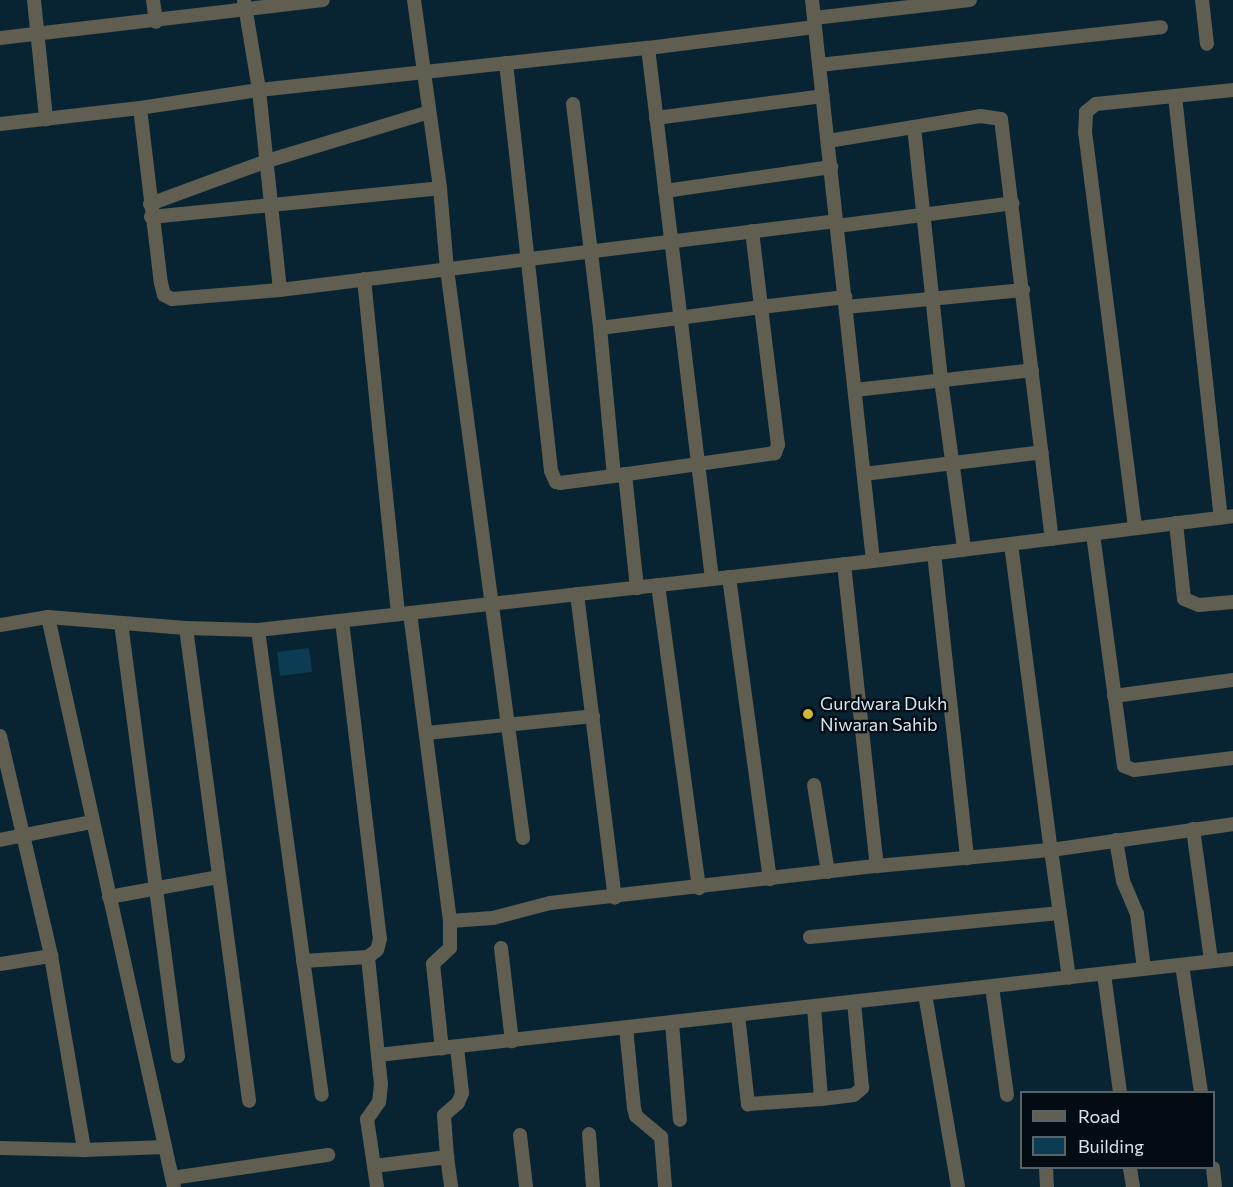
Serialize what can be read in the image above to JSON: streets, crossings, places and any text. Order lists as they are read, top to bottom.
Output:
{
  "places": ["Gurdwara Dukh Niwaran Sahib"],
  "legend": ["Road", "Building"]
}
